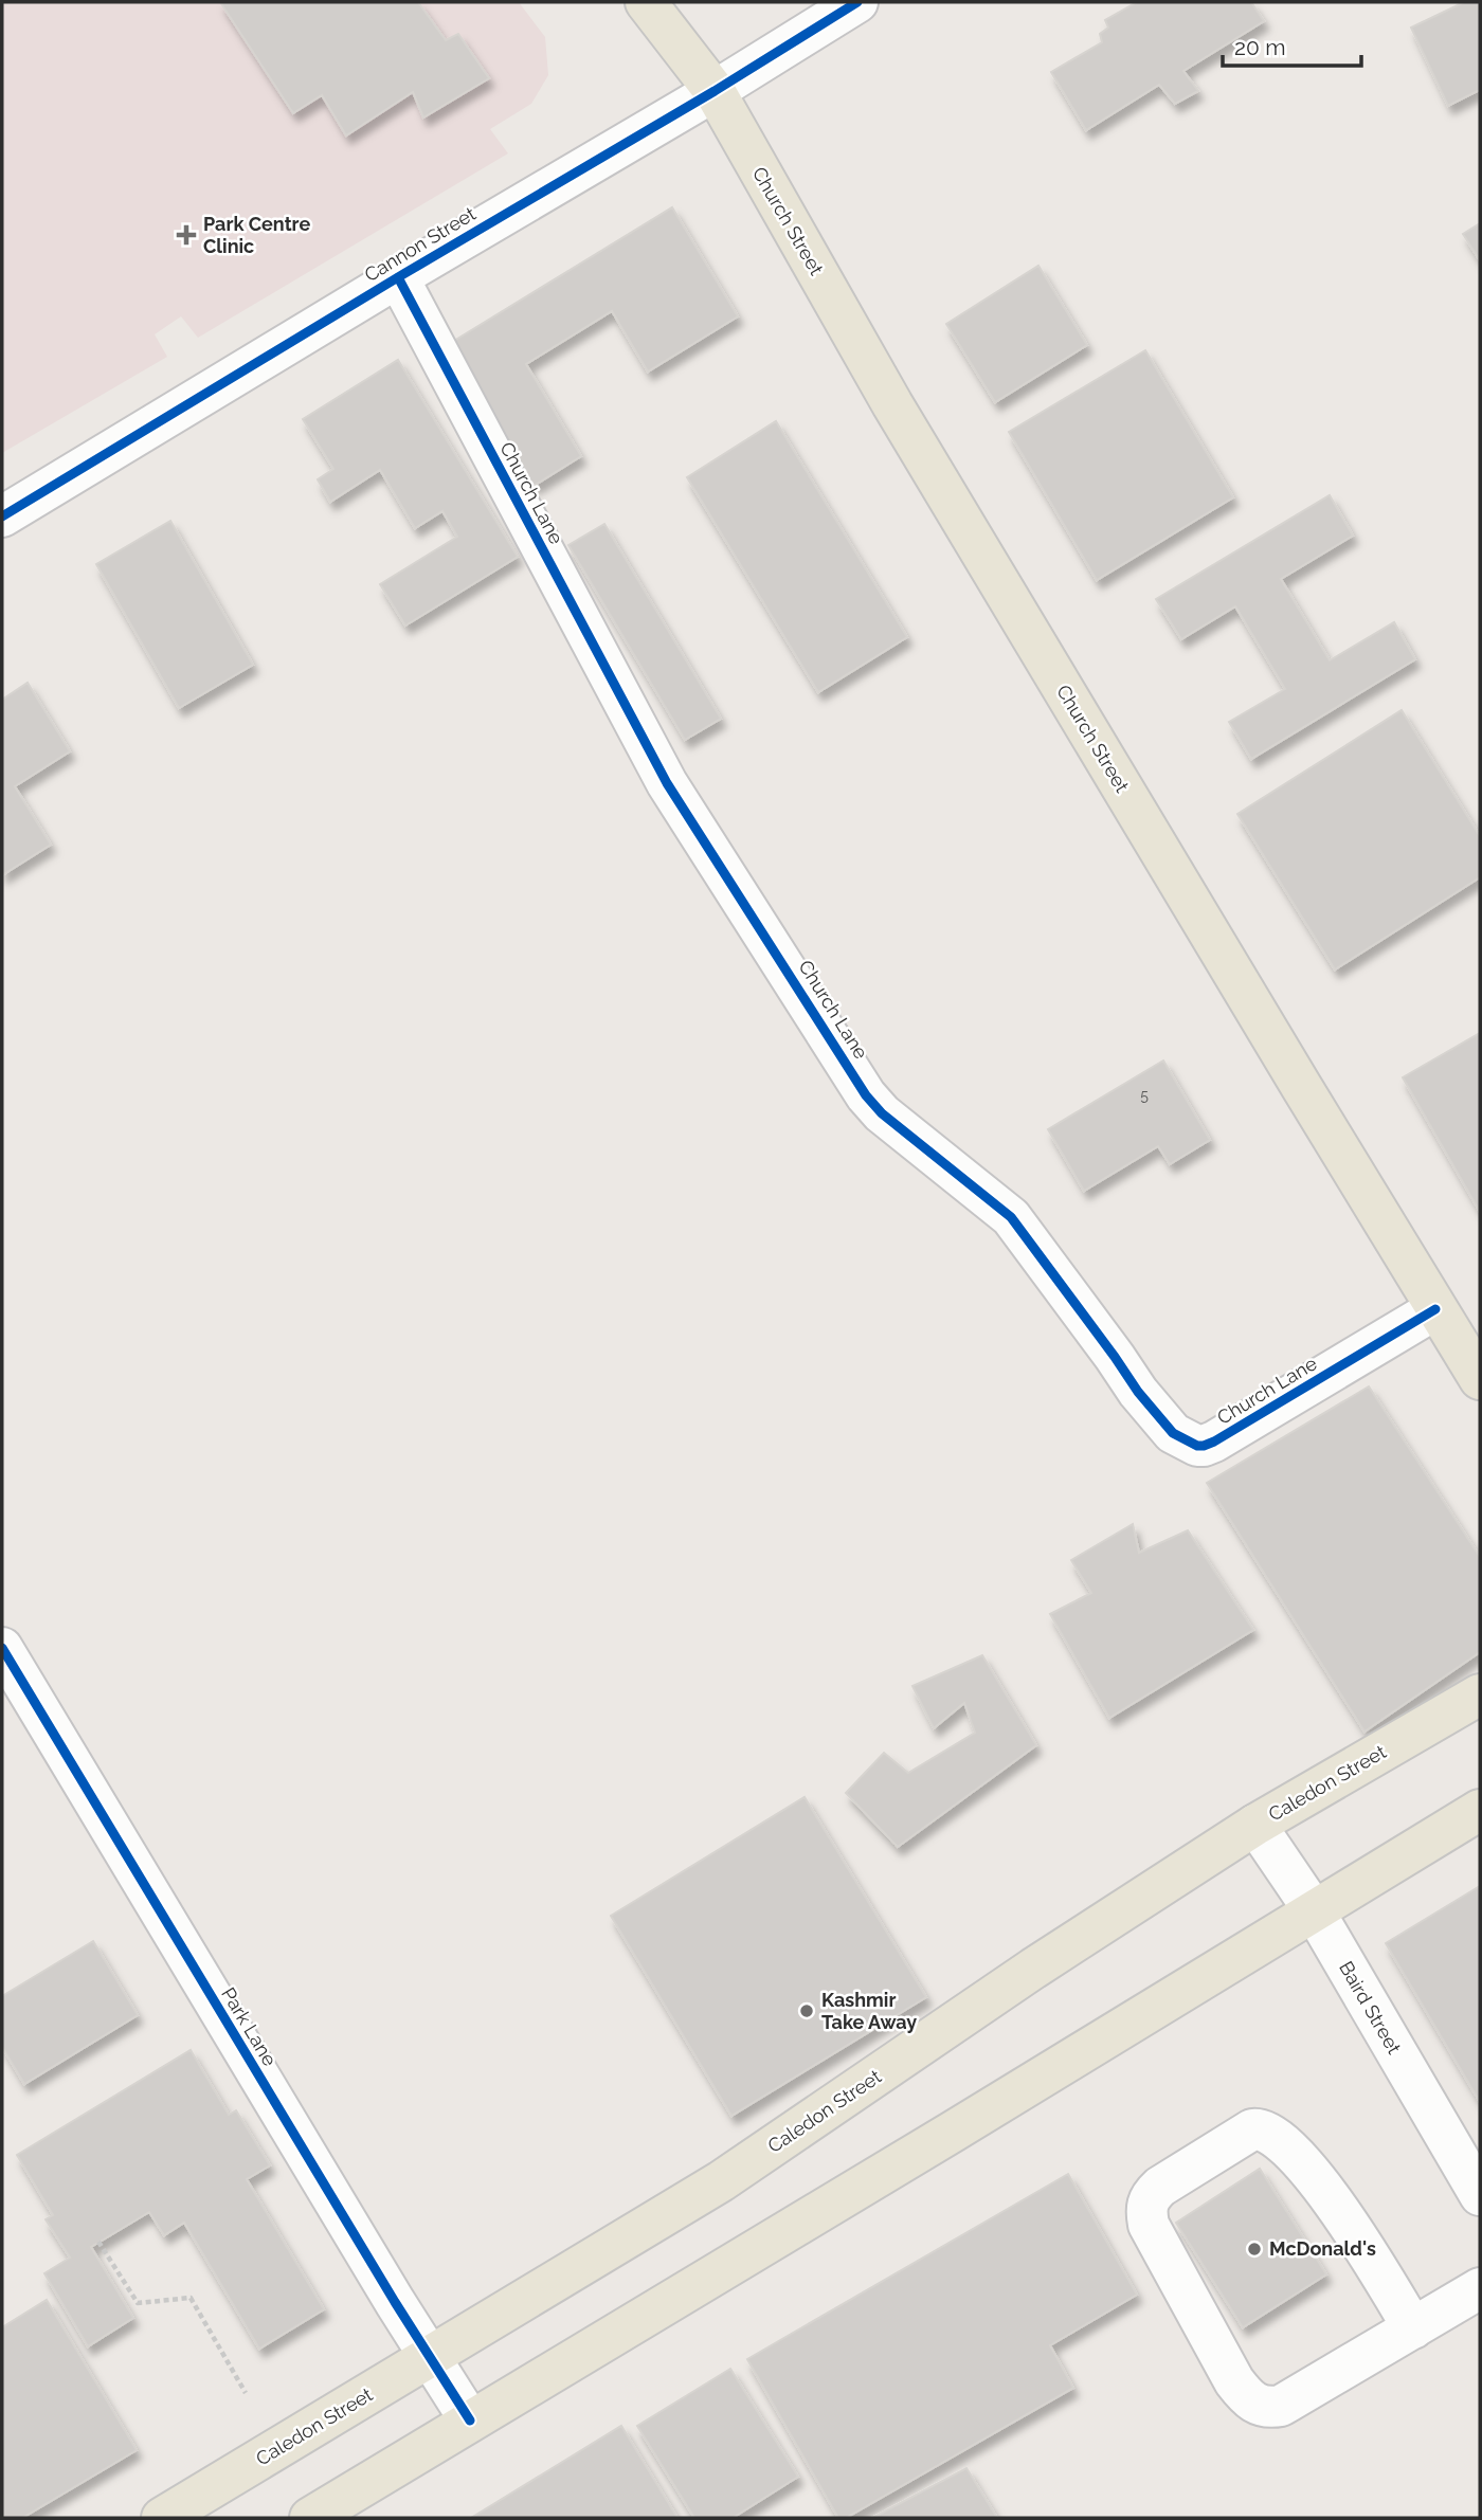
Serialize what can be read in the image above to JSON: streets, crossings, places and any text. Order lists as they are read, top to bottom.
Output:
{
  "streets": {
    "main road": ["Church Street", "Caledon Street"],
    "street": [
      "Cannon Street",
      "Church Lane",
      "Baird Street",
      "Park Lane"
    ]
  },
  "crossings": [
    ["Church Street", "Cannon Street"],
    ["Church Street", "Church Lane"],
    ["Cannon Street", "Church Lane"],
    ["Caledon Street", "Baird Street"],
    ["Caledon Street", "Park Lane"]
  ],
  "places": {
    "health": ["Park Centre Clinic"],
    "other": ["Kashmir Take Away", "McDonald's"]
  },
  "house_numbers": ["5"],
  "scale_bar": "20 m"
}
